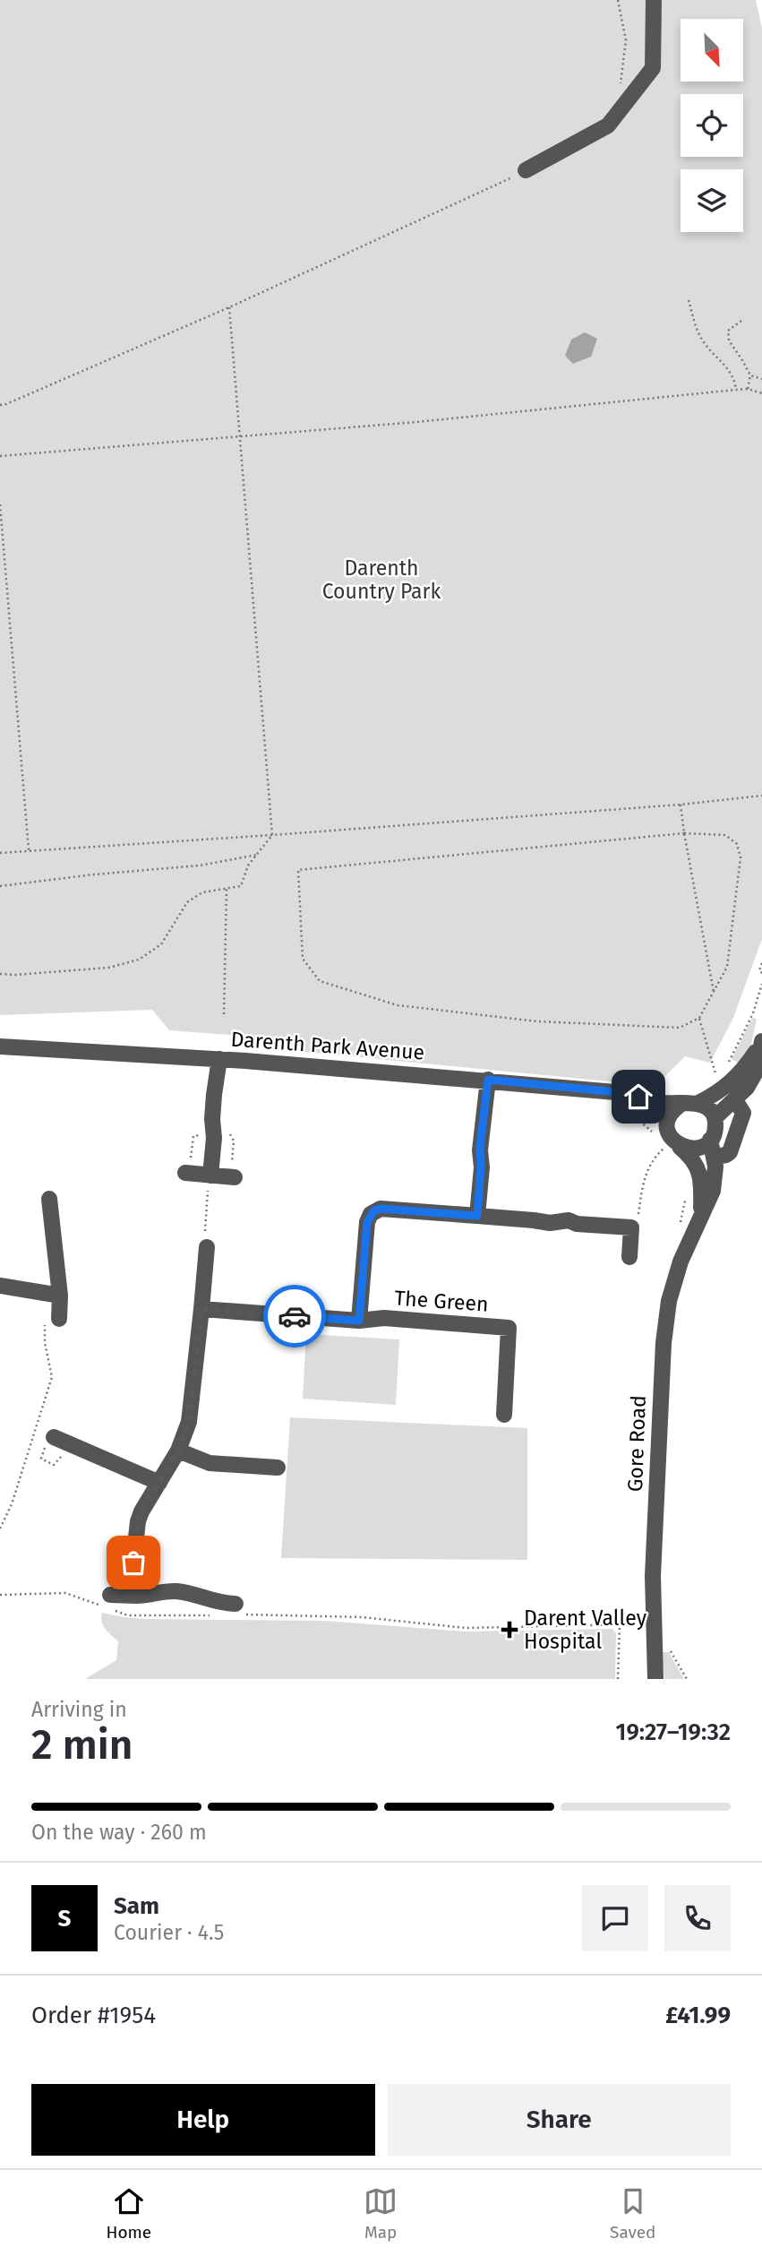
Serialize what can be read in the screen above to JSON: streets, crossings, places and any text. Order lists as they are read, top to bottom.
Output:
{
  "streets": {
    "street": ["Darenth Park Avenue", "The Green", "Gore Road"]
  },
  "crossings": [
    ["Darenth Park Avenue", "Gore Road"]
  ],
  "parks": ["Darenth Country Park"],
  "places": {
    "health": ["Darent Valley Hospital"]
  },
  "north": "bottom right",
  "page": {
    "heading": ["2 min", "Arriving in", "19:27–19:32"],
    "panel": [
      "Sam",
      "Courier · 4.5",
      "Order #1954",
      "£41.99"
    ],
    "bar": "On the way · 260 m",
    "round": "S",
    "buttons": ["Help", "Share"],
    "tabs": ["Home", "Map", "Saved"]
  }
}
